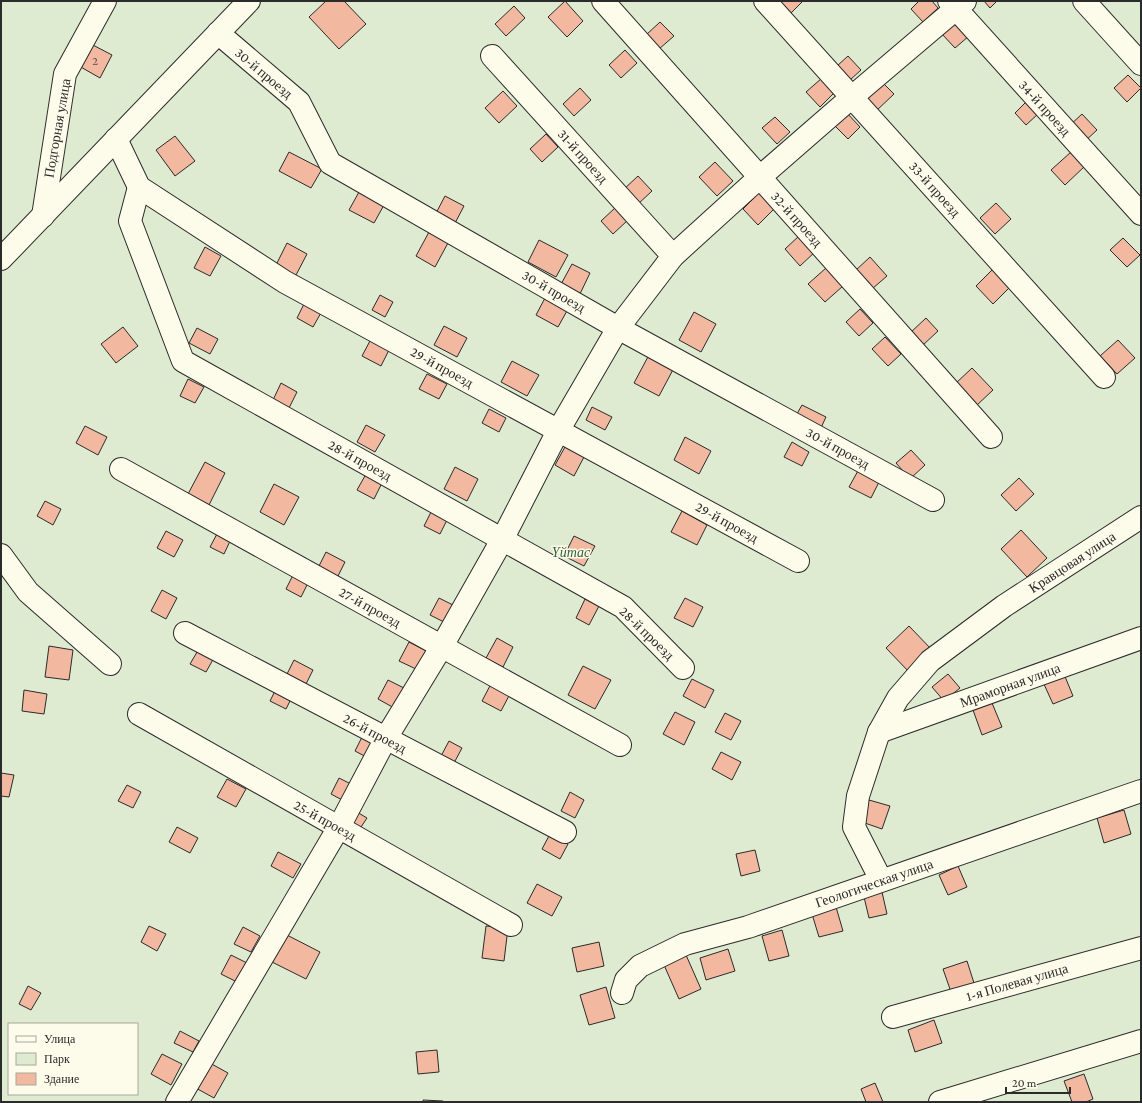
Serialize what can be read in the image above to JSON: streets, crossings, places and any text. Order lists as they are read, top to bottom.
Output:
{
  "streets": {
    "street": [
      "30-й проезд",
      "34-й проезд",
      "Подгорная улица",
      "31-й проезд",
      "33-й проезд",
      "32-й проезд",
      "29-й проезд",
      "28-й проезд",
      "Кравцовая улица",
      "27-й проезд",
      "Мраморная улица",
      "26-й проезд",
      "25-й проезд",
      "Геологическая улица",
      "1-я Полевая улица"
    ]
  },
  "crossings": [
    ["29-й проезд", "28-й проезд"],
    ["Кравцовая улица", "Мраморная улица"],
    ["Кравцовая улица", "Геологическая улица"]
  ],
  "parks": ["Үйтас"],
  "house_numbers": ["2"],
  "legend": ["Улица", "Парк", "Здание"],
  "scale_bar": "20 m"
}
